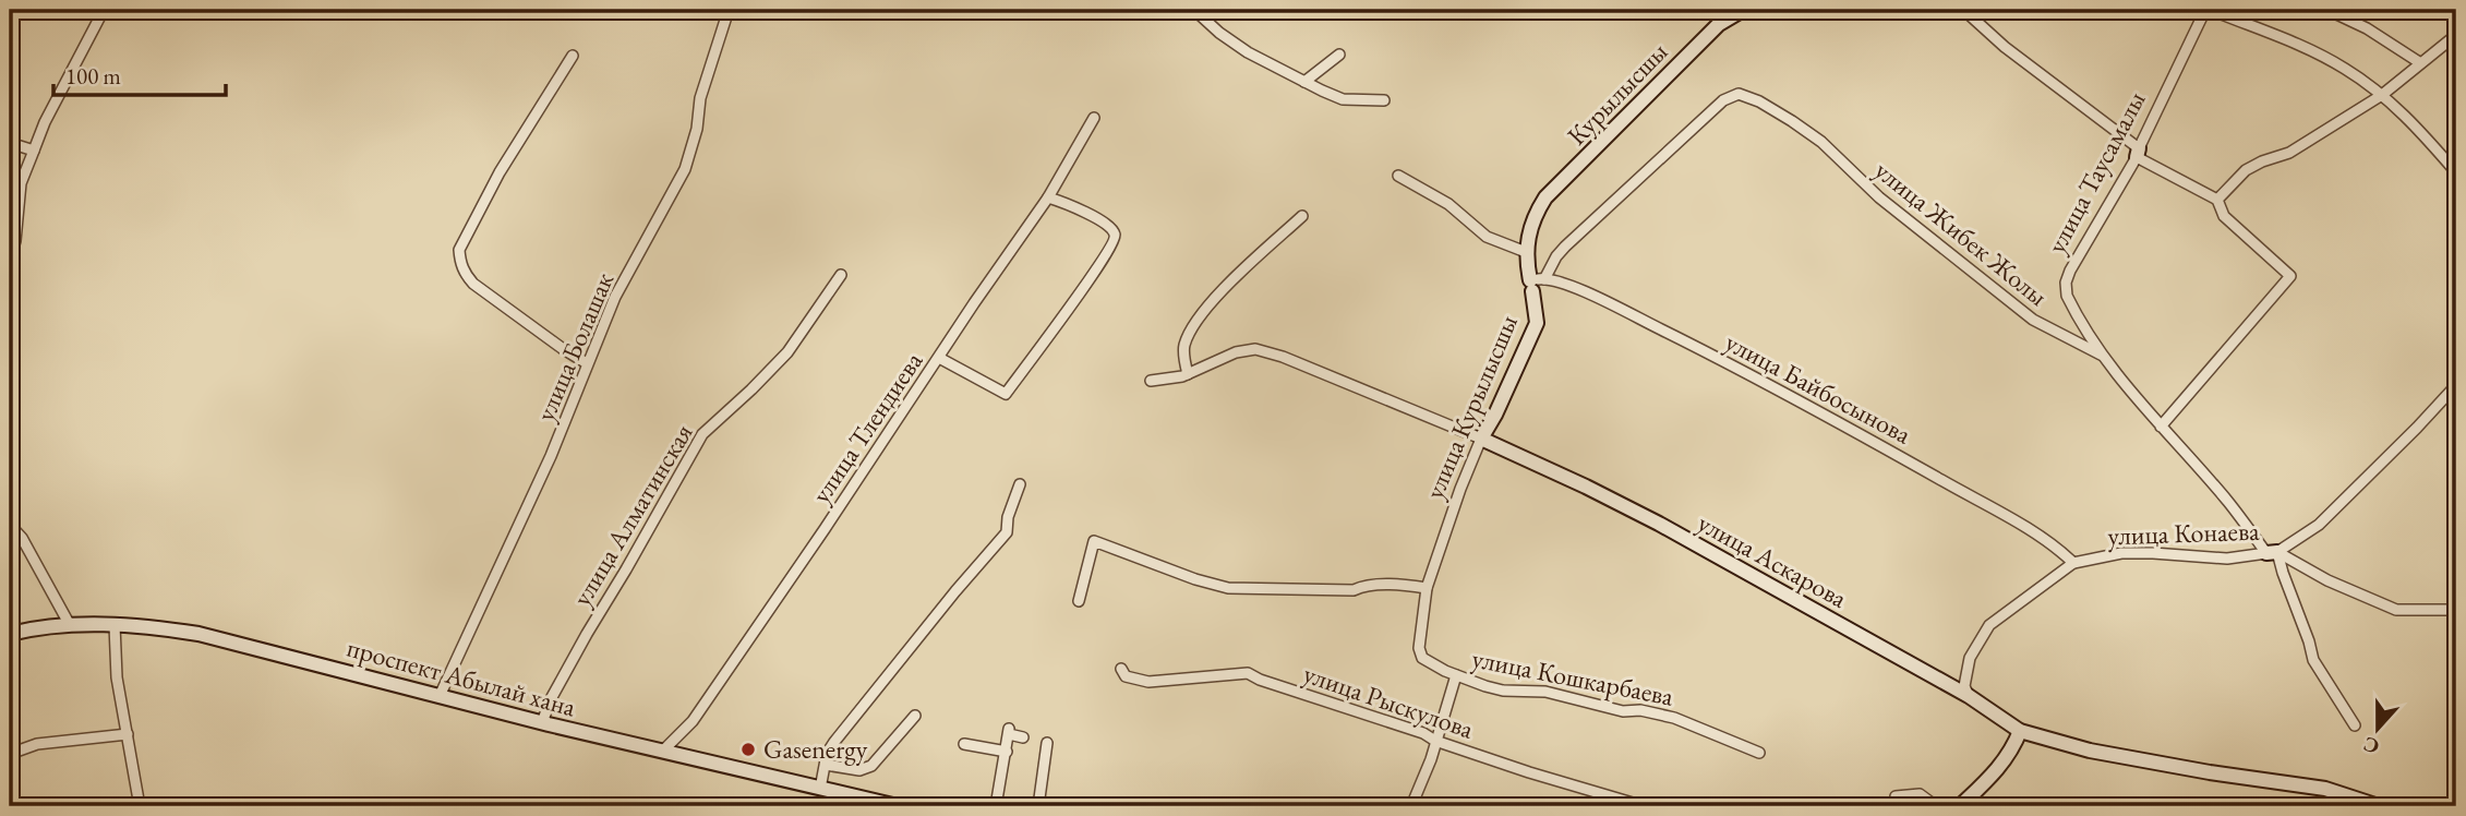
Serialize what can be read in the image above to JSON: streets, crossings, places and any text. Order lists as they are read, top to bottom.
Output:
{
  "streets": {
    "street": [
      "Курылысшы",
      "улица Таусамалы",
      "улица Жибек Жолы",
      "улица Болашак",
      "улица Байбосынова",
      "улица Курылысшы",
      "улица Тлендиева",
      "улица Алматинская",
      "улица Конаева",
      "улица Аскарова",
      "проспект Абылай хана",
      "улица Кошкарбаева",
      "улица Рыскулова"
    ]
  },
  "crossings": [
    ["Курылысшы", "улица Курылысшы"],
    ["улица Таусамалы", "улица Жибек Жолы"],
    ["улица Жибек Жолы", "улица Байбосынова"],
    ["улица Жибек Жолы", "улица Курылысшы"],
    ["улица Жибек Жолы", "улица Конаева"],
    ["улица Болашак", "проспект Абылай хана"],
    ["улица Байбосынова", "улица Курылысшы"],
    ["улица Байбосынова", "улица Конаева"],
    ["улица Курылысшы", "улица Аскарова"],
    ["улица Курылысшы", "улица Кошкарбаева"],
    ["улица Тлендиева", "проспект Абылай хана"],
    ["улица Алматинская", "проспект Абылай хана"],
    ["улица Конаева", "улица Аскарова"]
  ],
  "places": ["Gasenergy"],
  "scale_bar": "100 m",
  "north": "bottom"
}
